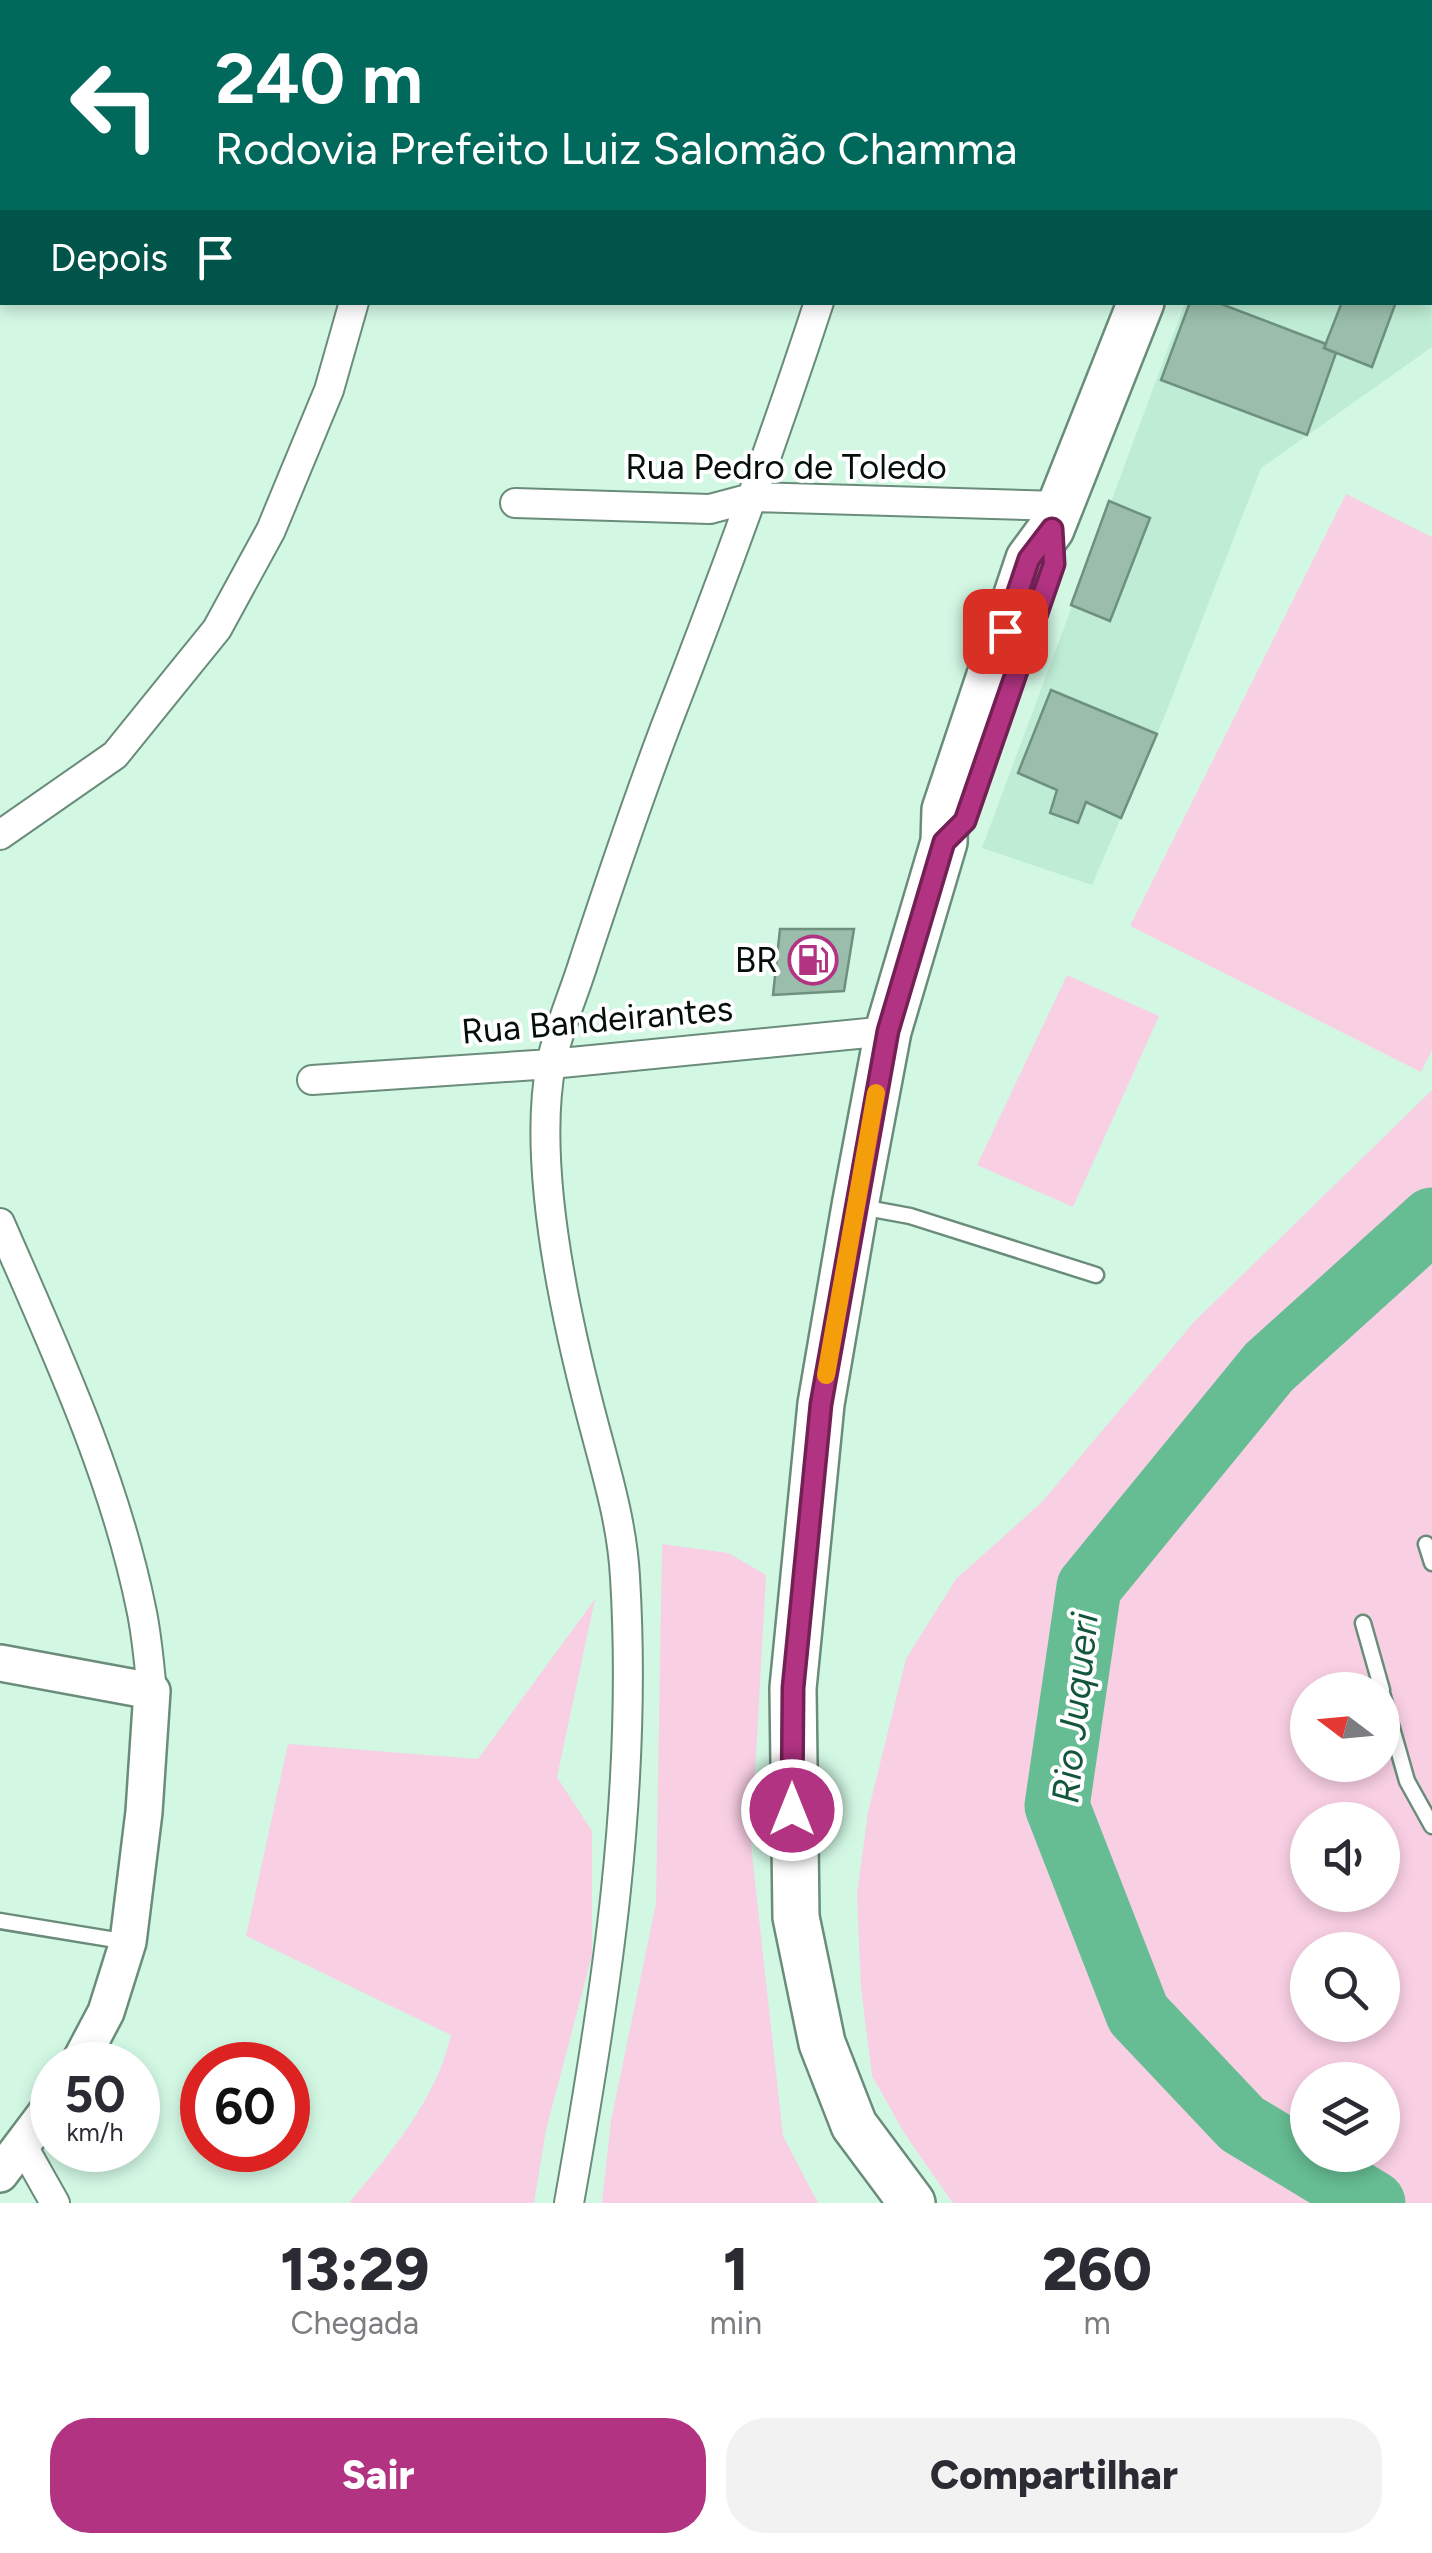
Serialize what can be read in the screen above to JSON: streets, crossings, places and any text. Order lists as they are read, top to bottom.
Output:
{
  "streets": {
    "street": ["Rua Pedro de Toledo", "Rua Bandeirantes"]
  },
  "water": ["Rio Juqueri"],
  "places": {
    "fuel station": ["BR"]
  },
  "north": "left",
  "page": {
    "turn": ["240 m", "Rodovia Prefeito Luiz Salomão Chamma"],
    "then": "Depois",
    "speed": "50 km/h",
    "limit": "60",
    "eta": [
      "13:29",
      "Chegada",
      "1",
      "min",
      "260",
      "m"
    ],
    "buttons": ["Sair", "Compartilhar"]
  }
}
